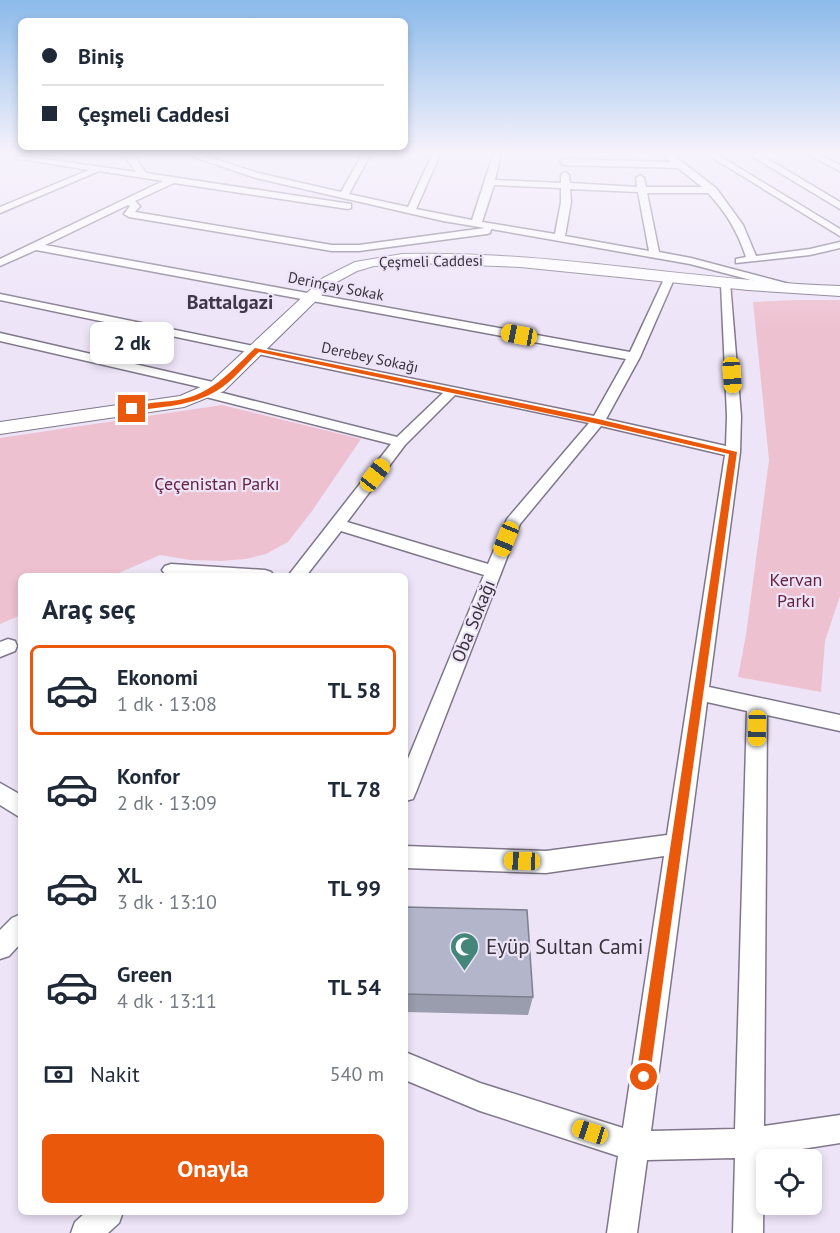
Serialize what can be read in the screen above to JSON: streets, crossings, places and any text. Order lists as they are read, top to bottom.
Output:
{
  "streets": {
    "street": [
      "Çeşmeli Caddesi",
      "Derinçay Sokak",
      "Derebey Sokağı",
      "Oba Sokağı"
    ]
  },
  "crossings": [
    ["Çeşmeli Caddesi", "Derinçay Sokak"],
    ["Çeşmeli Caddesi", "Derebey Sokağı"],
    ["Çeşmeli Caddesi", "Oba Sokağı"],
    ["Derinçay Sokak", "Oba Sokağı"],
    ["Derebey Sokağı", "Oba Sokağı"]
  ],
  "districts": ["Battalgazi"],
  "parks": ["Çeçenistan Parkı", "Kervan Parkı"],
  "places": {
    "mosque": ["Eyüp Sultan Cami"]
  },
  "page": {
    "banner": ["Biniş", "Çeşmeli Caddesi"],
    "bubble": "2 dk",
    "heading": "Araç seç",
    "list": [
      {
        "name": "Ekonomi",
        "note": "1 dk · 13:08",
        "value": "TL 58"
      },
      {
        "name": "Konfor",
        "note": "2 dk · 13:09",
        "value": "TL 78"
      },
      {
        "name": "XL",
        "note": "3 dk · 13:10",
        "value": "TL 99"
      },
      {
        "name": "Green",
        "note": "4 dk · 13:11",
        "value": "TL 54"
      }
    ],
    "pay": ["Nakit", "540 m"],
    "buttons": "Onayla"
  }
}
